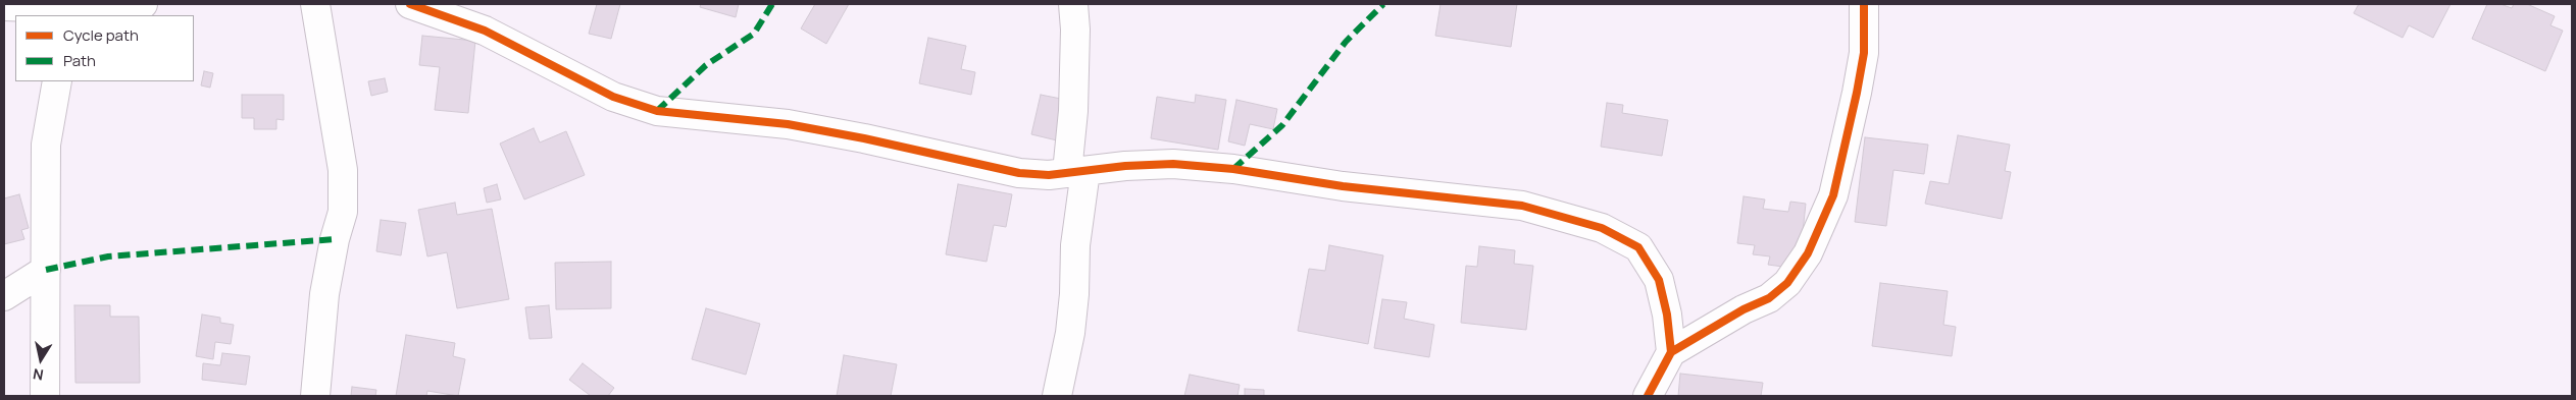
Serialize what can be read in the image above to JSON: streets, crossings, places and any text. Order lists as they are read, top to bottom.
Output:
{
  "legend": ["Cycle path", "Path"],
  "north": "bottom"
}
